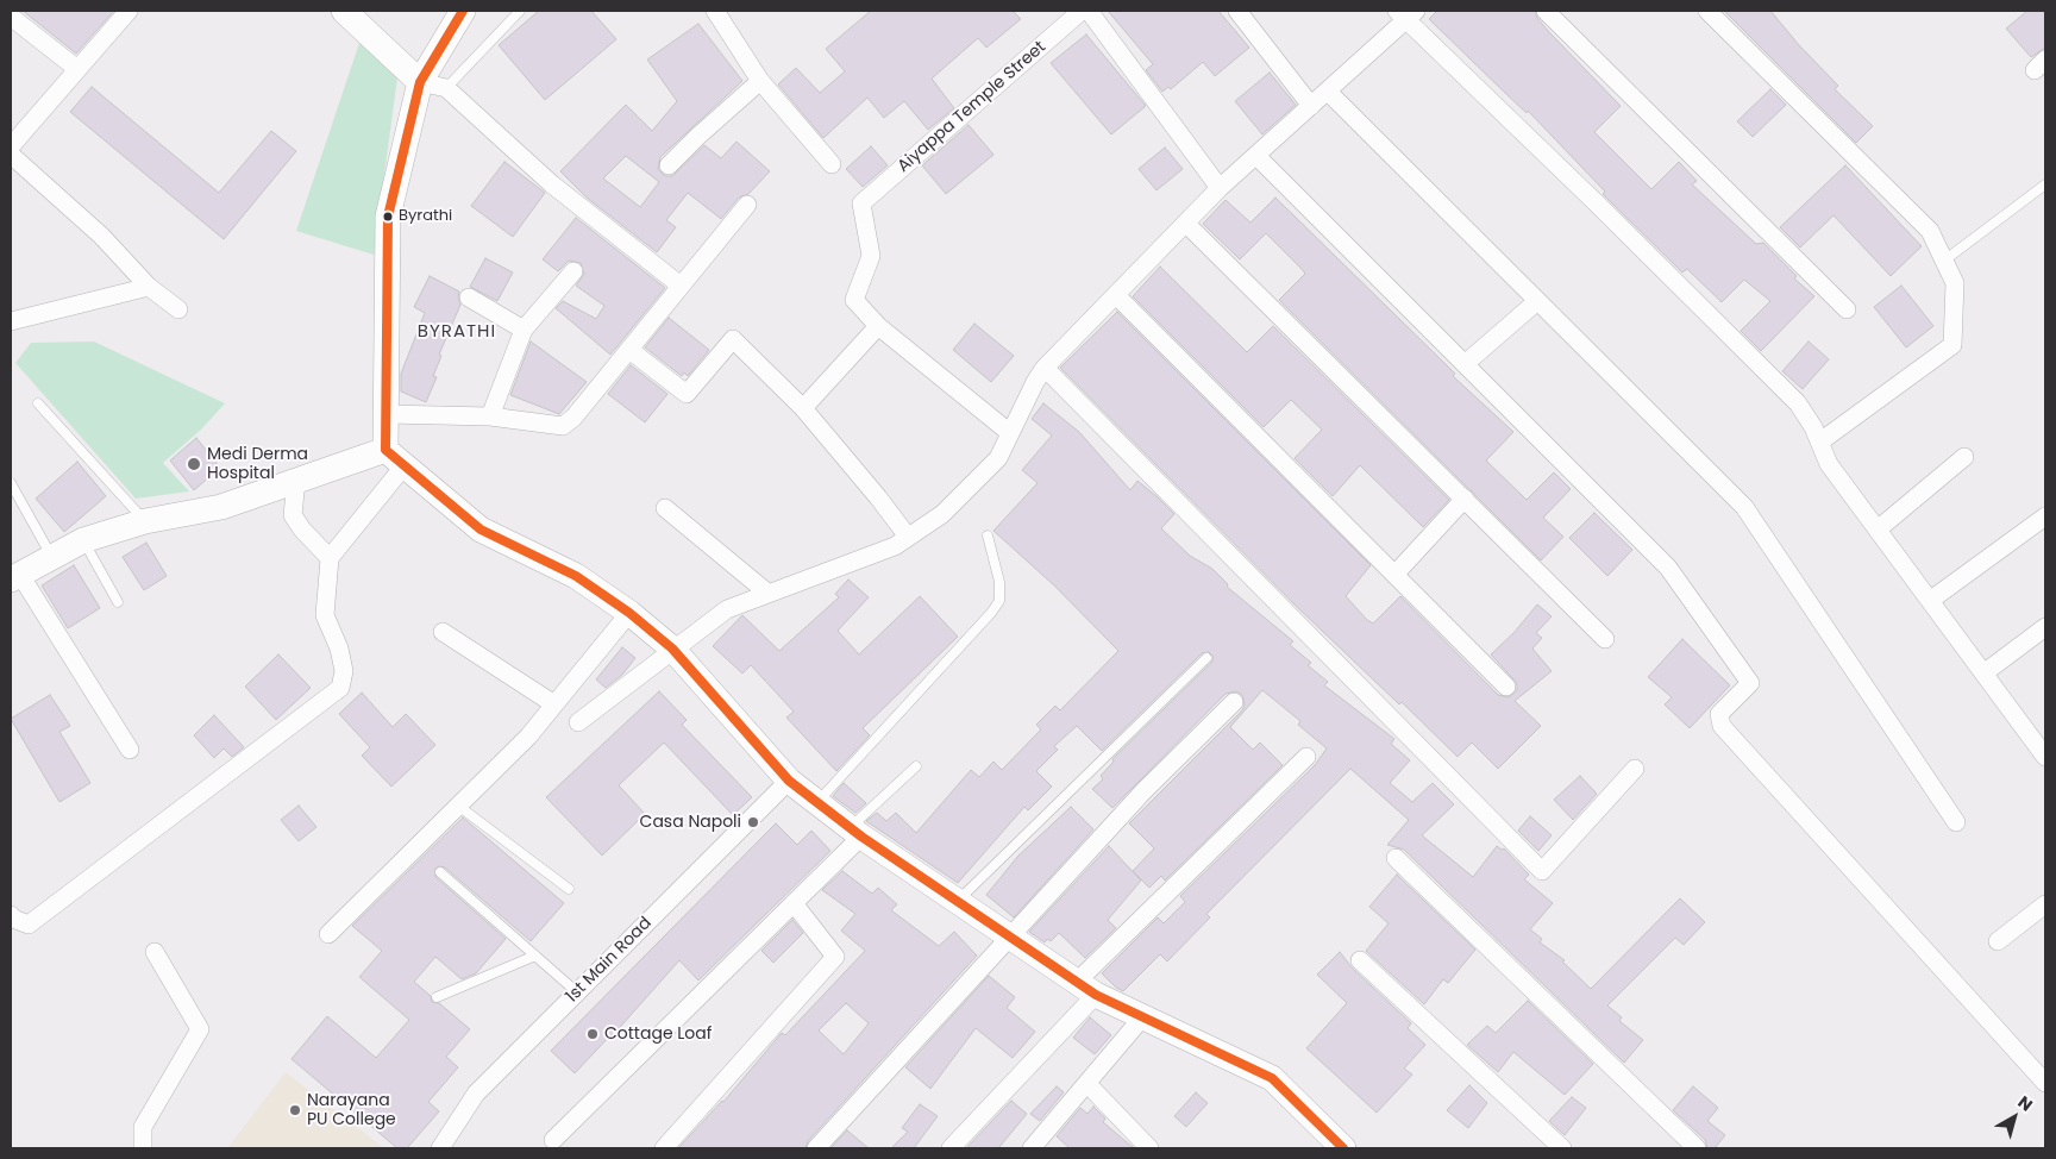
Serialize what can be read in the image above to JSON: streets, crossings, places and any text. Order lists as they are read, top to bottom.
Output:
{
  "streets": {
    "street": ["Aiyappa Temple Street", "1st Main Road"]
  },
  "districts": ["BYRATHI"],
  "places": [
    "Byrathi",
    "Medi Derma Hospital",
    "Casa Napoli",
    "Cottage Loaf",
    "Narayana PU College"
  ],
  "north": "top right"
}
